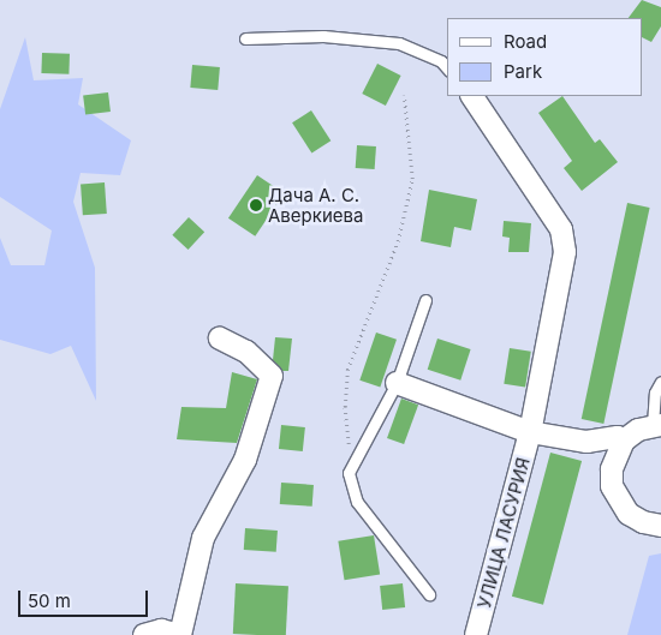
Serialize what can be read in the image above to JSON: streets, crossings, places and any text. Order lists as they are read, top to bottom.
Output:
{
  "streets": {
    "street": ["УЛИЦА ЛАСУРИЯ"]
  },
  "places": ["Дача А. С. Аверкиева"],
  "legend": ["Road", "Park"],
  "scale_bar": "50 m"
}
